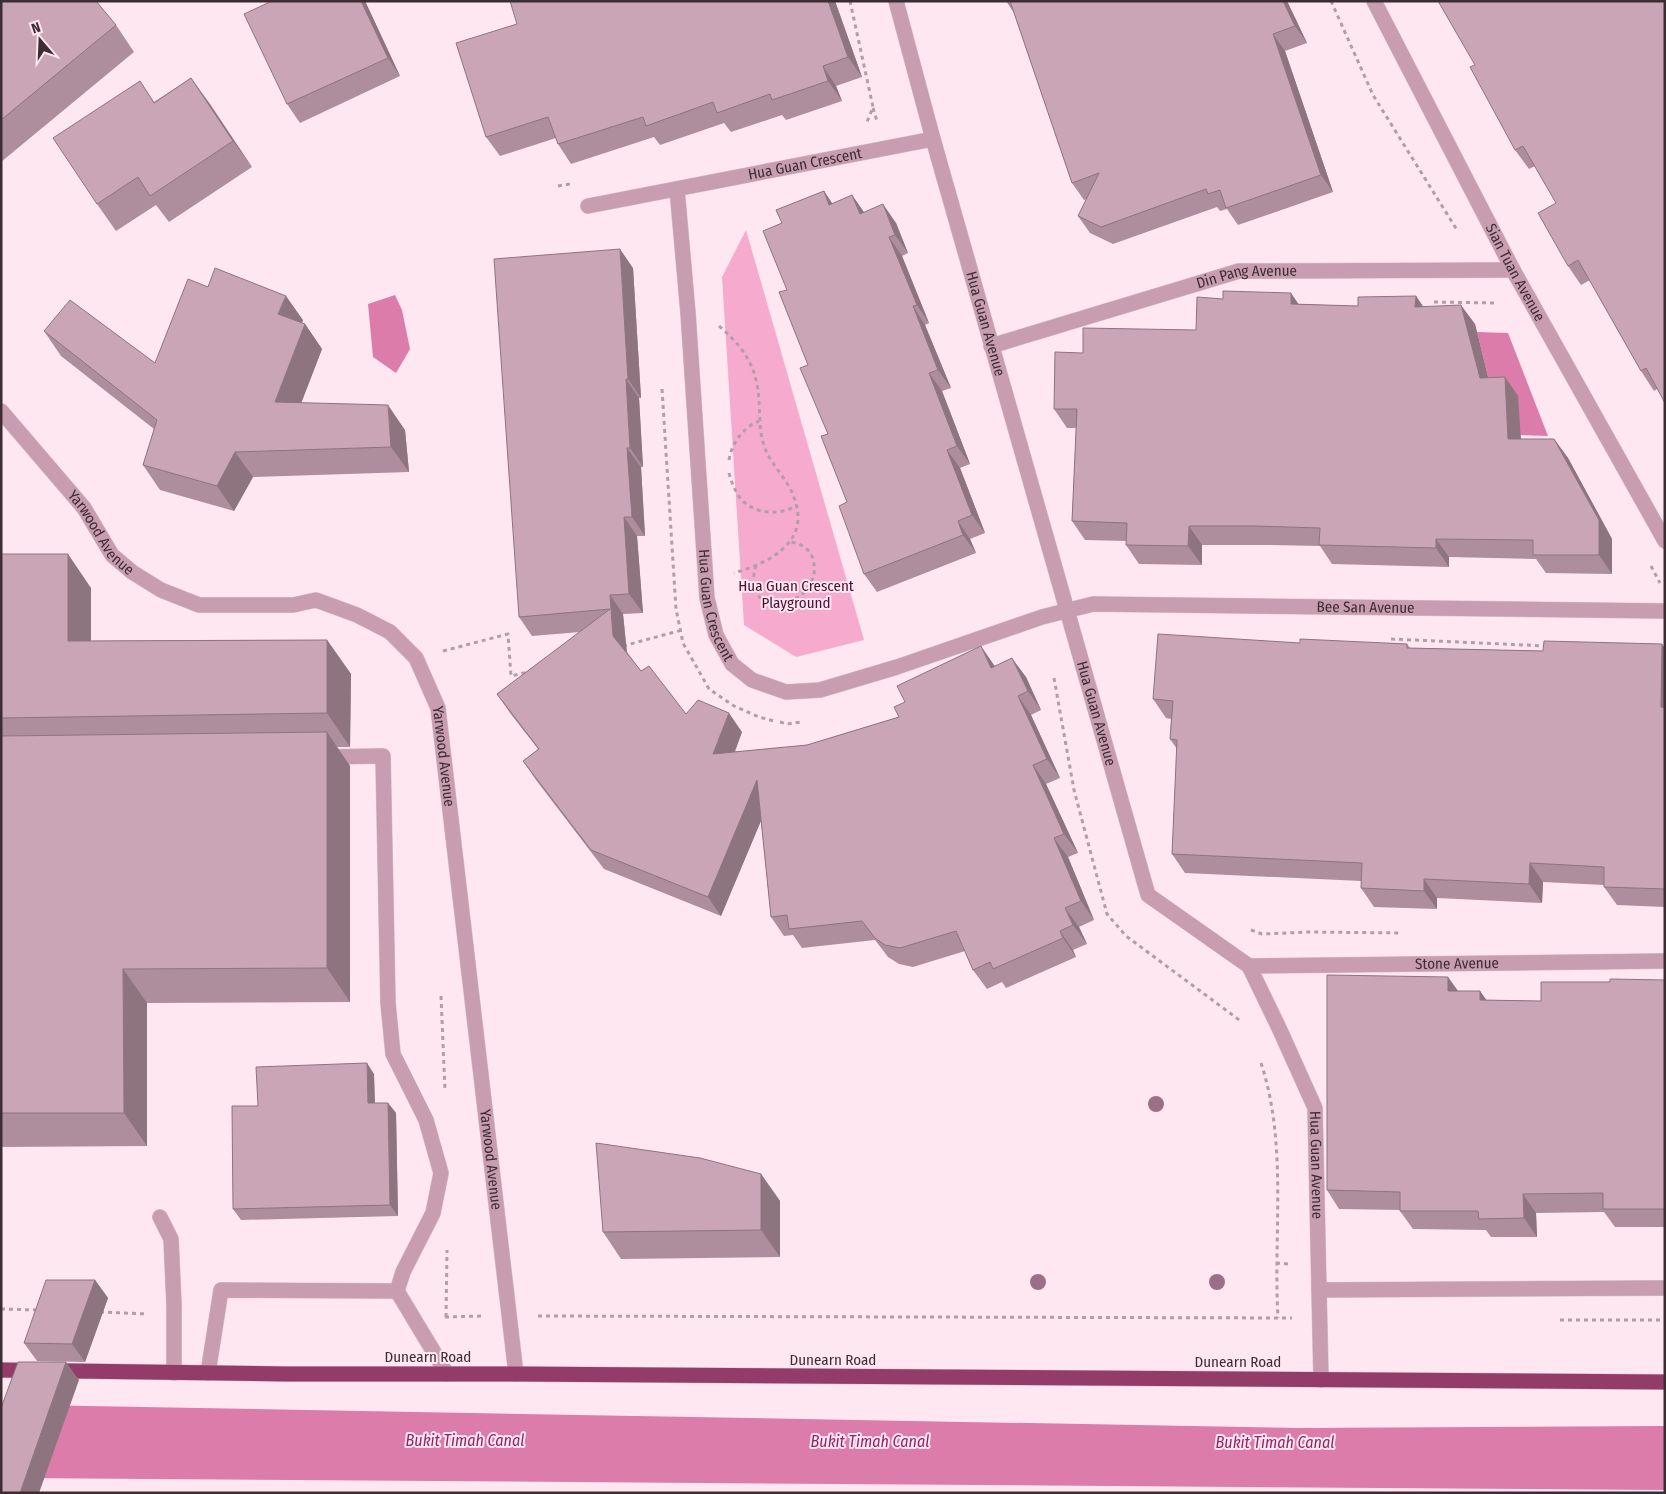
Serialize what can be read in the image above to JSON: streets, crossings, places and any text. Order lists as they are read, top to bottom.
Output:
{
  "streets": {
    "highway": ["Dunearn Road"],
    "street": [
      "Hua Guan Crescent",
      "Sian Tuan Avenue",
      "Din Pang Avenue",
      "Hua Guan Avenue",
      "Yarwood Avenue",
      "Bee San Avenue",
      "Stone Avenue"
    ]
  },
  "crossings": [
    ["Hua Guan Crescent", "Hua Guan Avenue"],
    ["Hua Guan Crescent", "Bee San Avenue"],
    ["Sian Tuan Avenue", "Din Pang Avenue"],
    ["Din Pang Avenue", "Hua Guan Avenue"],
    ["Hua Guan Avenue", "Bee San Avenue"],
    ["Hua Guan Avenue", "Stone Avenue"],
    ["Hua Guan Avenue", "Dunearn Road"],
    ["Yarwood Avenue", "Dunearn Road"]
  ],
  "water": ["Bukit Timah Canal"],
  "parks": ["Hua Guan Crescent Playground"],
  "north": "top"
}
